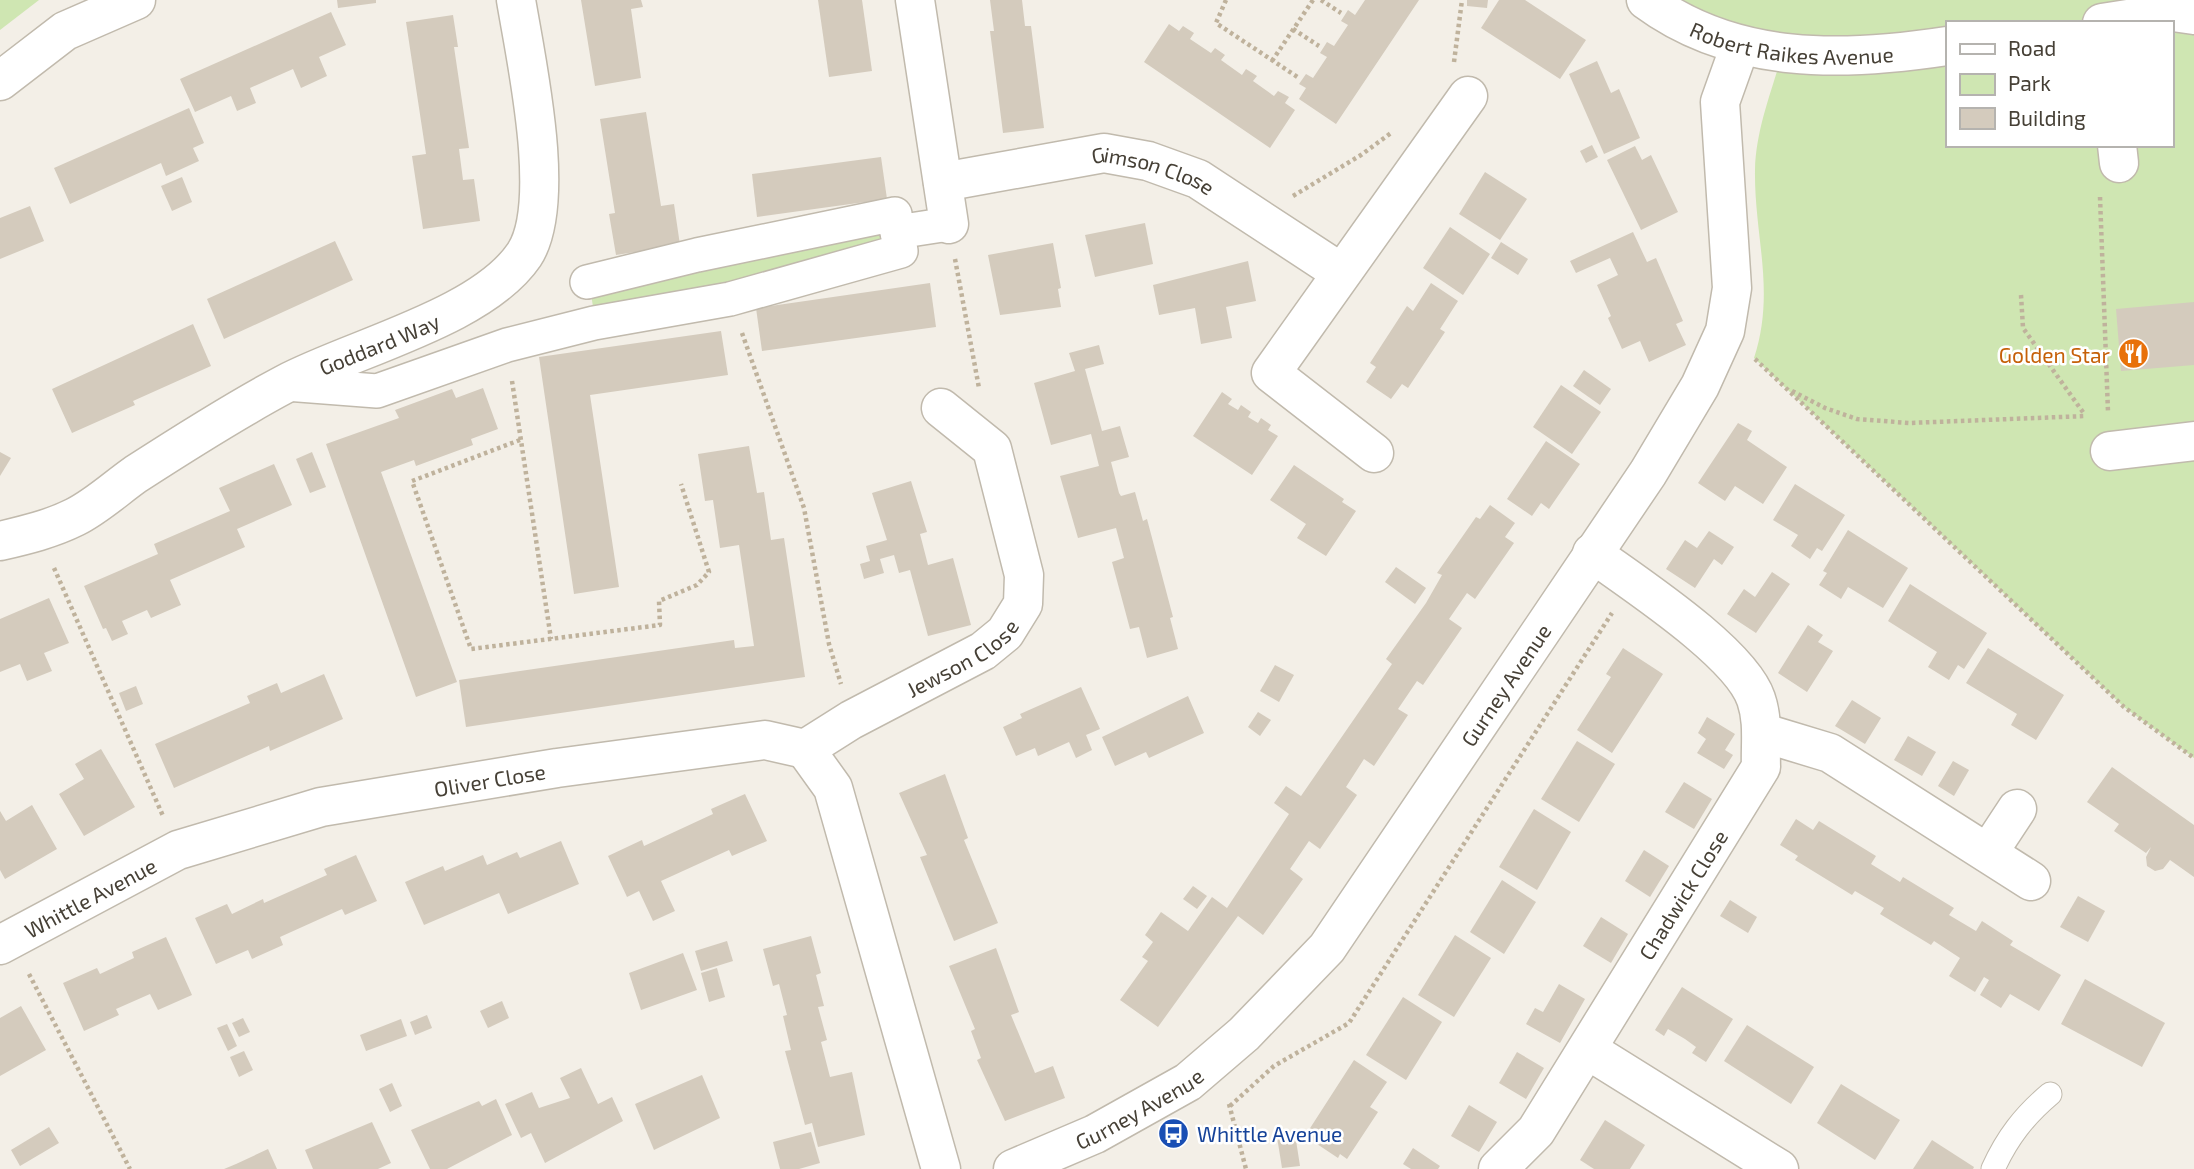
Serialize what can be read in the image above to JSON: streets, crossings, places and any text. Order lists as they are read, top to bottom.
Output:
{
  "streets": {
    "street": [
      "Robert Raikes Avenue",
      "Gimson Close",
      "Goddard Way",
      "Jewson Close",
      "Gurney Avenue",
      "Oliver Close",
      "Chadwick Close",
      "Whittle Avenue"
    ]
  },
  "crossings": [
    ["Robert Raikes Avenue", "Gurney Avenue"],
    ["Jewson Close", "Oliver Close"],
    ["Gurney Avenue", "Chadwick Close"],
    ["Oliver Close", "Whittle Avenue"]
  ],
  "places": {
    "restaurant": ["Golden Star"],
    "bus stop": ["Whittle Avenue"]
  },
  "legend": ["Road", "Park", "Building"]
}
